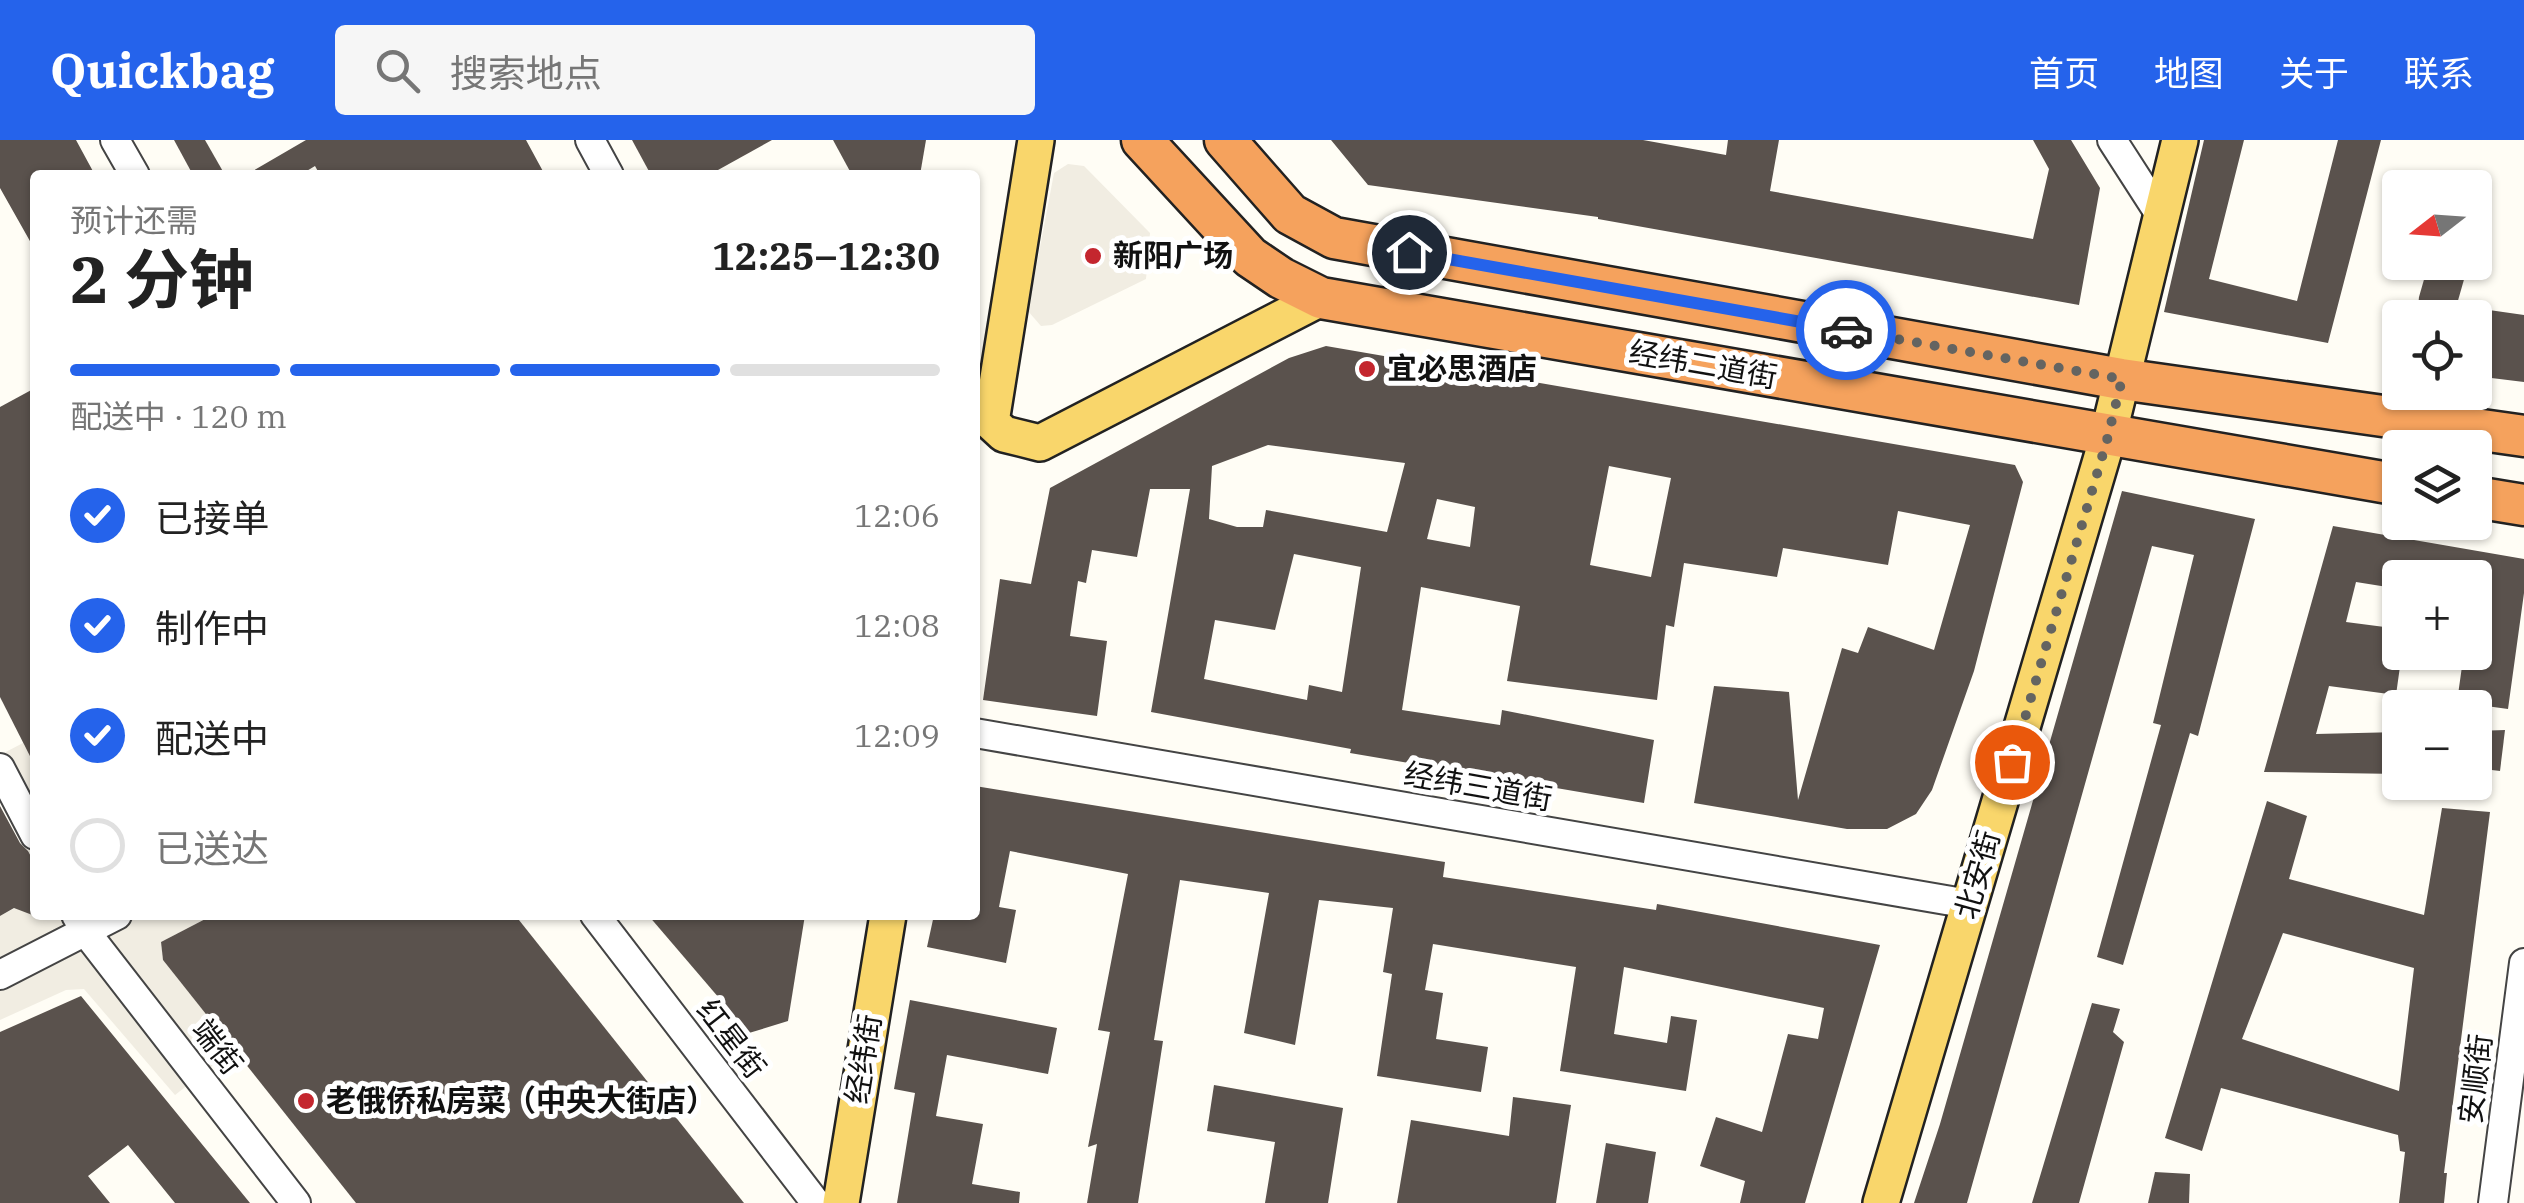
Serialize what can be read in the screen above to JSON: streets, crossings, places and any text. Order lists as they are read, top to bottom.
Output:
{
  "streets": {
    "highway": ["经纬二道街"],
    "main road": ["北安街", "经纬街"],
    "street": [
      "经纬三道街",
      "红星街",
      "端街",
      "安顺街"
    ]
  },
  "crossings": [
    ["经纬二道街", "北安街"],
    ["经纬三道街", "北安街"]
  ],
  "places": ["新阳广场", "宜必思酒店", "老俄侨私房菜（中央大街店）"],
  "north": "left",
  "page": {
    "header": "Quickbag",
    "search": "搜索地点",
    "nav": [
      "首页",
      "地图",
      "关于",
      "联系"
    ],
    "map_buttons": ["+", "−"],
    "heading": ["2 分钟", "预计还需", "12:25–12:30"],
    "bar": "配送中 · 120 m",
    "list": [
      ["已接单", "12:06"],
      ["制作中", "12:08"],
      ["配送中", "12:09"],
      "已送达"
    ]
  }
}
